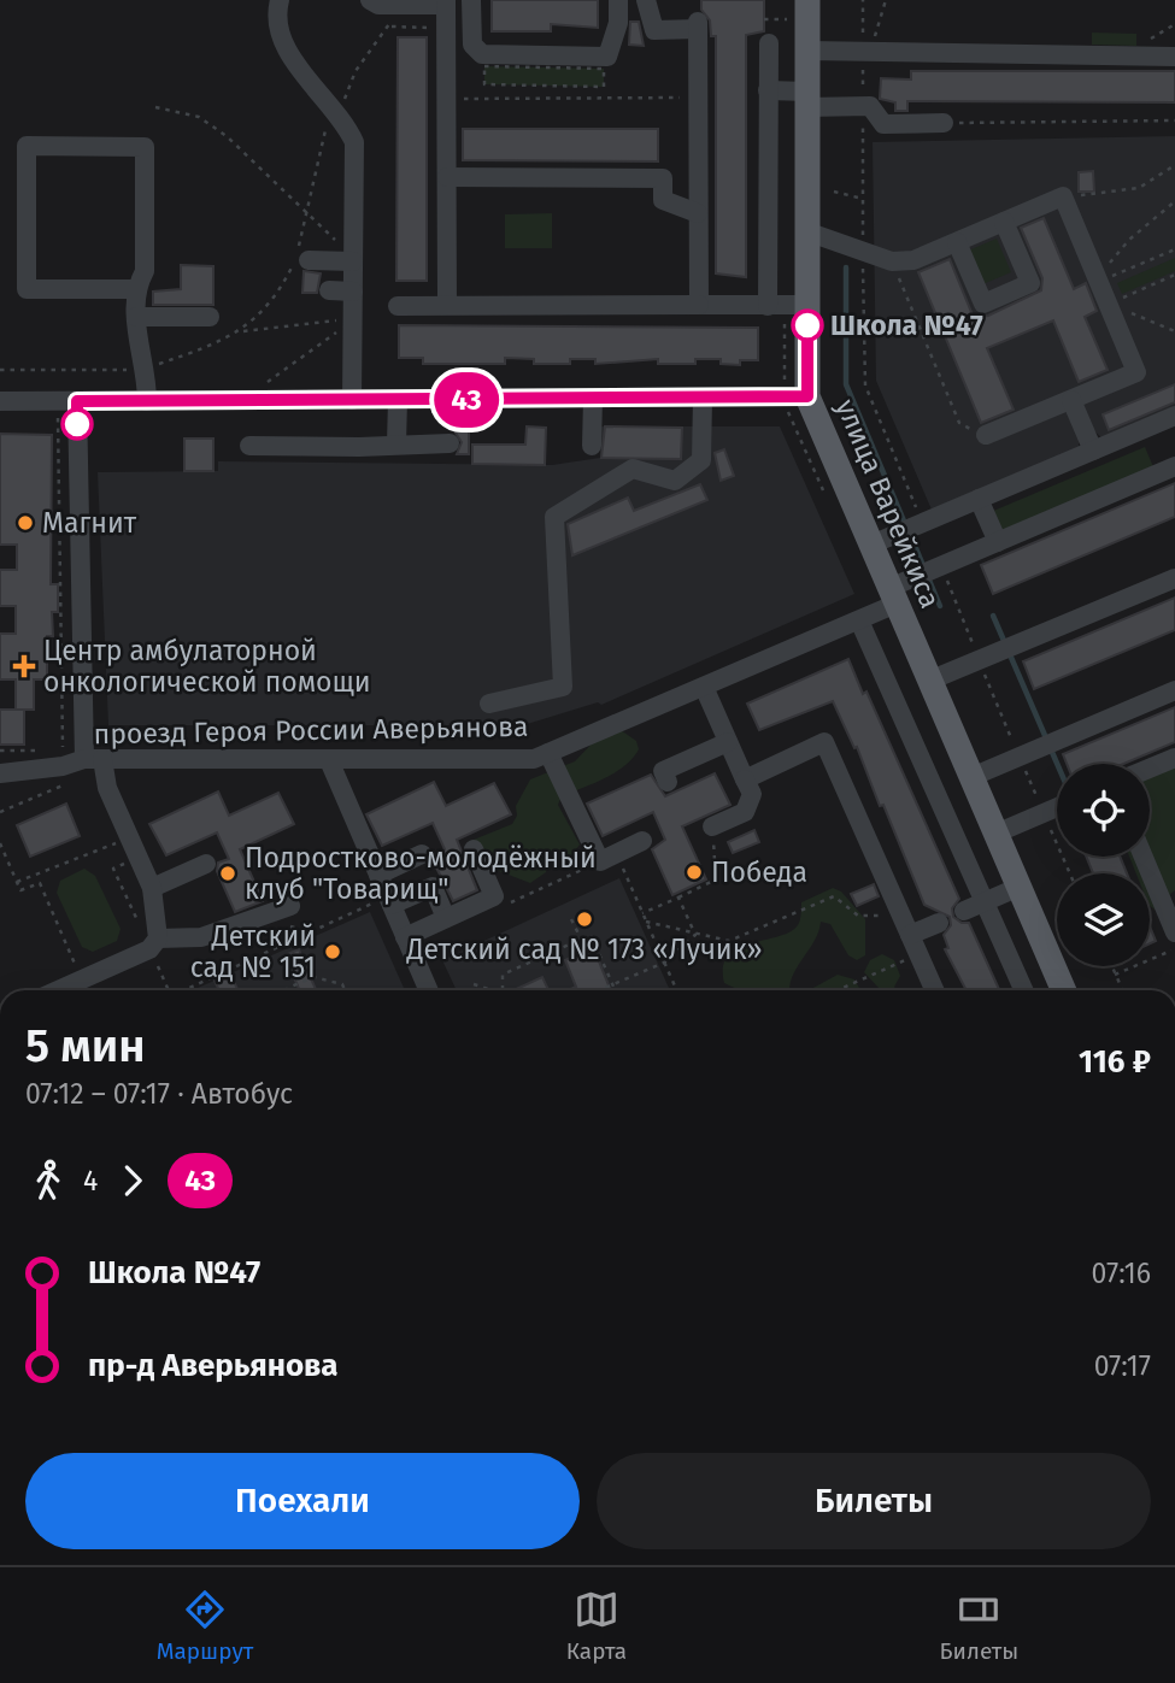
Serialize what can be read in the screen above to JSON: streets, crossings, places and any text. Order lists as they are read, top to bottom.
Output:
{
  "streets": {
    "main road": ["улица Варейкиса"],
    "street": ["проезд Героя России Аверьянова"]
  },
  "crossings": [
    ["улица Варейкиса", "проезд Героя России Аверьянова"]
  ],
  "places": {
    "other": [
      "Школа №47",
      "Магнит",
      "Победа",
      "Подростково-молодёжный клуб \"Товарищ\"",
      "Детский сад № 173 «Лучик»",
      "Детский сад № 151"
    ],
    "health": ["Центр амбулаторной онкологической помощи"]
  },
  "lines": ["bus line 43"],
  "page": {
    "on_map": "43",
    "heading": ["5 мин", "07:12 – 07:17 · Автобус", "116 ₽"],
    "legs": ["4", "43"],
    "list": [
      {
        "name": "Школа №47",
        "value": "07:16"
      },
      {
        "name": "пр-д Аверьянова",
        "value": "07:17"
      }
    ],
    "buttons": ["Поехали", "Билеты"],
    "tabs": ["Маршрут", "Карта", "Билеты"]
  }
}
